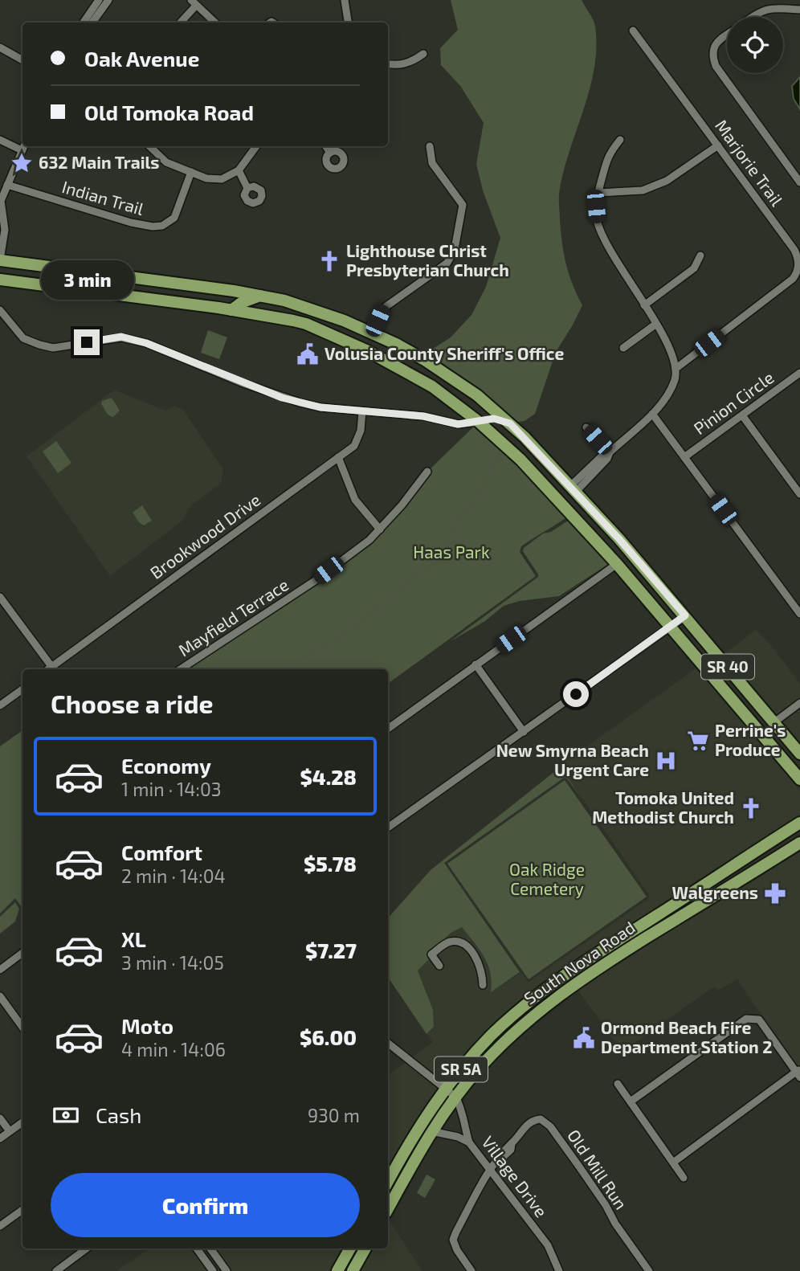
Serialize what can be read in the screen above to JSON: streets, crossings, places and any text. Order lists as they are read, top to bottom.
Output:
{
  "streets": {
    "main road": ["SR 40", "South Nova Road", "SR 5A"],
    "street": [
      "Marjorie Trail",
      "Indian Trail",
      "Pinion Circle",
      "Brookwood Drive",
      "Mayfield Terrace",
      "Old Mill Run",
      "Village Drive"
    ]
  },
  "crossings": [
    ["South Nova Road", "Village Drive"],
    ["Old Mill Run", "Village Drive"]
  ],
  "parks": ["Haas Park", "Oak Ridge Cemetery"],
  "places": {
    "place": ["632 Main Trails"],
    "church": ["Lighthouse Christ Presbyterian Church", "Tomoka United Methodist Church"],
    "public building": ["Volusia County Sheriff's Office", "Ormond Beach Fire Department Station 2"],
    "supermarket": ["Perrine's Produce"],
    "hospital": ["New Smyrna Beach Urgent Care"],
    "pharmacy": ["Walgreens"]
  },
  "page": {
    "banner": ["Oak Avenue", "Old Tomoka Road"],
    "bubble": "3 min",
    "heading": "Choose a ride",
    "list": [
      {
        "name": "Economy",
        "note": "1 min · 14:03",
        "value": "$4.28"
      },
      {
        "name": "Comfort",
        "note": "2 min · 14:04",
        "value": "$5.78"
      },
      {
        "name": "XL",
        "note": "3 min · 14:05",
        "value": "$7.27"
      },
      {
        "name": "Moto",
        "note": "4 min · 14:06",
        "value": "$6.00"
      }
    ],
    "pay": ["Cash", "930 m"],
    "buttons": "Confirm"
  }
}
